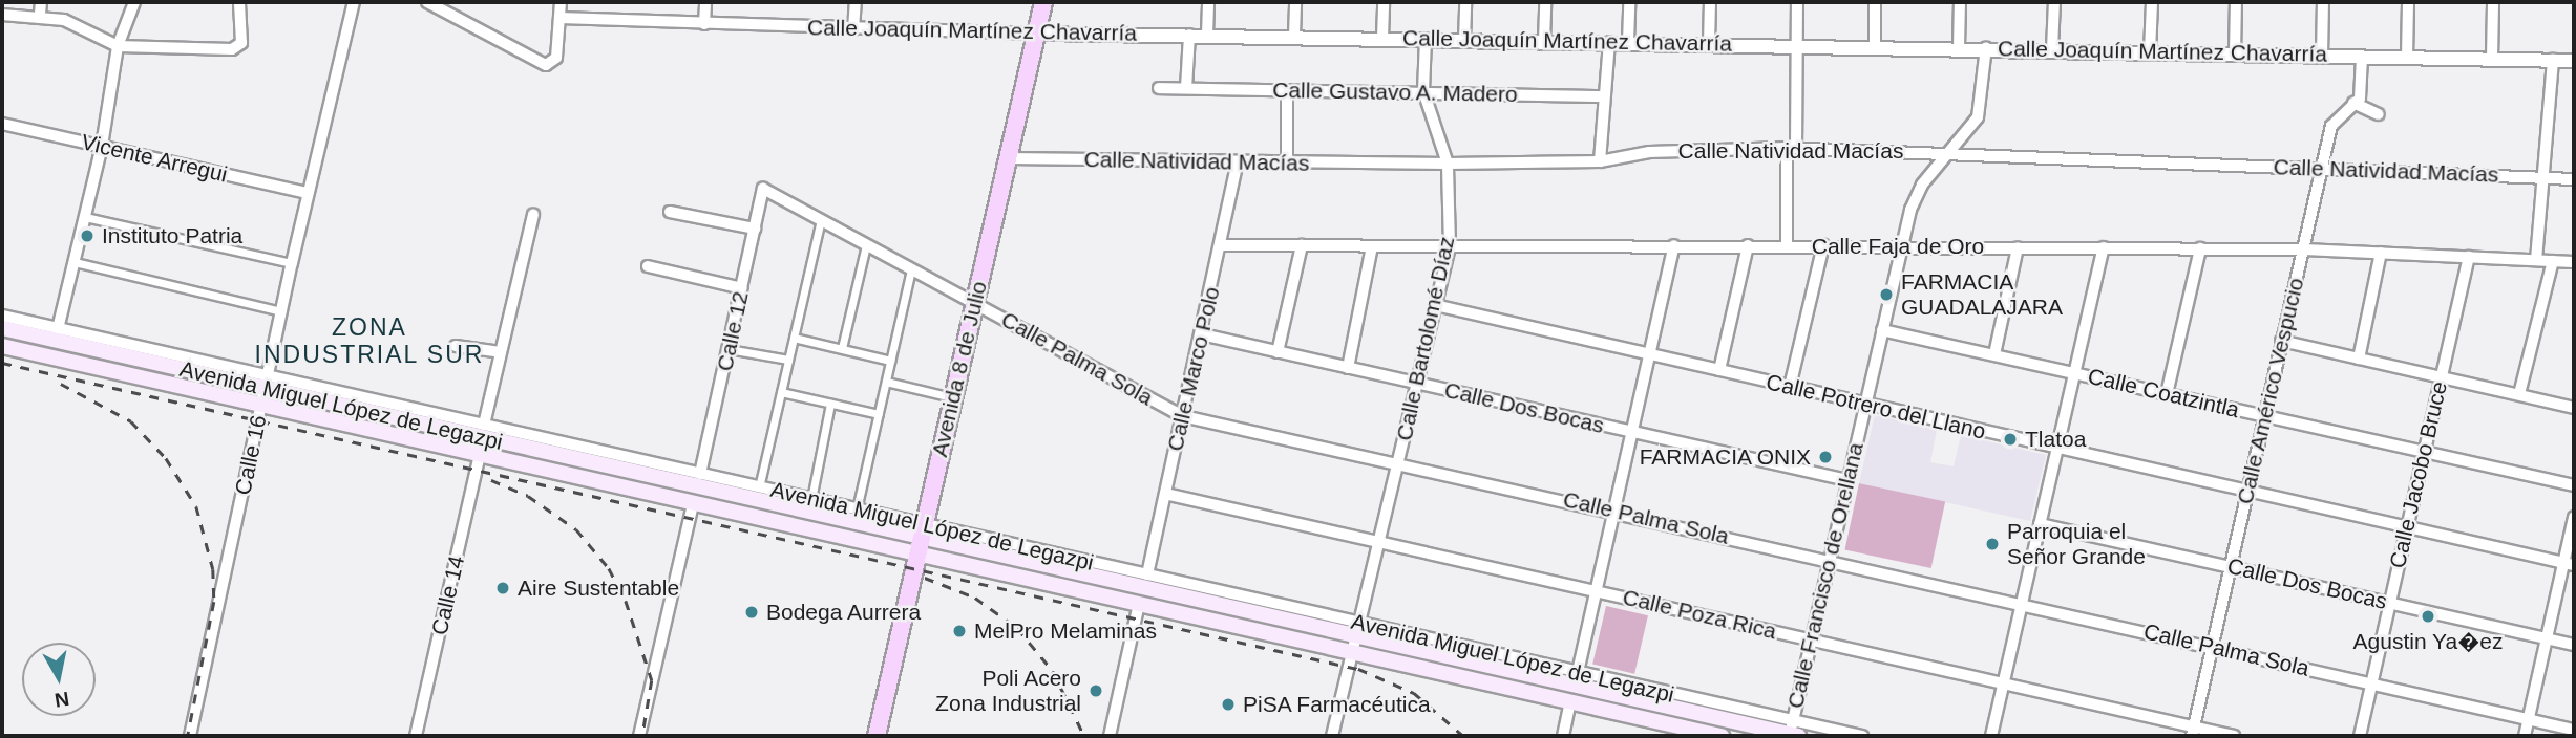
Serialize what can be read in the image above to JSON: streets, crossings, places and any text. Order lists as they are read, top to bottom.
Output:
{
  "streets": {
    "main road": ["Avenida 8 de Julio", "Avenida Miguel López de Legazpi"],
    "street": [
      "Calle Joaquín Martínez Chavarría",
      "Calle Gustavo A. Madero",
      "Calle Natividad Macías",
      "Vicente Arregui",
      "Calle Faja de Oro",
      "Calle 12",
      "Calle Bartolomé Díaz",
      "Calle Palma Sola",
      "Calle Marco Polo",
      "Calle Américo Vespucio",
      "Calle Coatzintla",
      "Calle Potrero del Llano",
      "Calle Dos Bocas",
      "Calle 16",
      "Calle Jacobo Bruce",
      "Calle Francisco de Orellana",
      "Calle 14",
      "Calle Poza Rica"
    ]
  },
  "crossings": [
    ["Calle Joaquín Martínez Chavarría", "Calle Bartolomé Díaz"],
    ["Calle Joaquín Martínez Chavarría", "Avenida 8 de Julio"],
    ["Calle Joaquín Martínez Chavarría", "Calle Américo Vespucio"],
    ["Calle Joaquín Martínez Chavarría", "Calle Francisco de Orellana"],
    ["Calle Gustavo A. Madero", "Calle Bartolomé Díaz"],
    ["Calle Natividad Macías", "Calle Bartolomé Díaz"],
    ["Calle Natividad Macías", "Avenida 8 de Julio"],
    ["Calle Natividad Macías", "Calle Marco Polo"],
    ["Calle Natividad Macías", "Calle Américo Vespucio"],
    ["Calle Natividad Macías", "Calle Francisco de Orellana"],
    ["Vicente Arregui", "Calle 16"],
    ["Calle Faja de Oro", "Calle Bartolomé Díaz"],
    ["Calle Faja de Oro", "Calle Marco Polo"],
    ["Calle Faja de Oro", "Calle Américo Vespucio"],
    ["Calle Faja de Oro", "Calle Jacobo Bruce"],
    ["Calle Faja de Oro", "Calle Francisco de Orellana"],
    ["Calle 12", "Calle Palma Sola"],
    ["Calle 12", "Avenida Miguel López de Legazpi"],
    ["Calle Bartolomé Díaz", "Calle Palma Sola"],
    ["Calle Bartolomé Díaz", "Avenida Miguel López de Legazpi"],
    ["Calle Bartolomé Díaz", "Calle Potrero del Llano"],
    ["Calle Bartolomé Díaz", "Calle Dos Bocas"],
    ["Calle Bartolomé Díaz", "Calle Poza Rica"],
    ["Calle Palma Sola", "Avenida 8 de Julio"],
    ["Calle Palma Sola", "Calle Marco Polo"],
    ["Calle Palma Sola", "Calle Américo Vespucio"],
    ["Calle Palma Sola", "Calle Jacobo Bruce"],
    ["Calle Palma Sola", "Calle Francisco de Orellana"],
    ["Avenida 8 de Julio", "Avenida Miguel López de Legazpi"],
    ["Calle Marco Polo", "Avenida Miguel López de Legazpi"],
    ["Calle Marco Polo", "Calle Dos Bocas"],
    ["Calle Marco Polo", "Calle Poza Rica"],
    ["Calle Américo Vespucio", "Calle Coatzintla"],
    ["Calle Américo Vespucio", "Calle Potrero del Llano"],
    ["Calle Américo Vespucio", "Calle Dos Bocas"],
    ["Calle Américo Vespucio", "Calle Poza Rica"],
    ["Calle Coatzintla", "Calle Jacobo Bruce"],
    ["Calle Coatzintla", "Calle Francisco de Orellana"],
    ["Avenida Miguel López de Legazpi", "Calle 16"],
    ["Avenida Miguel López de Legazpi", "Calle Francisco de Orellana"],
    ["Avenida Miguel López de Legazpi", "Calle 14"],
    ["Calle Potrero del Llano", "Calle Jacobo Bruce"],
    ["Calle Potrero del Llano", "Calle Francisco de Orellana"],
    ["Calle Dos Bocas", "Calle Jacobo Bruce"],
    ["Calle Dos Bocas", "Calle Francisco de Orellana"],
    ["Calle Francisco de Orellana", "Calle Poza Rica"]
  ],
  "districts": ["ZONA INDUSTRIAL SUR"],
  "places": [
    "Instituto Patria",
    "FARMACIA GUADALAJARA",
    "Tlatoa",
    "FARMACIA ONIX",
    "Parroquia el Señor Grande",
    "Aire Sustentable",
    "Bodega Aurrera",
    "Agustin Ya�ez",
    "MelPro Melaminas",
    "Poli Acero Zona Industrial",
    "PiSA Farmacéutica"
  ],
  "north": "bottom"
}
